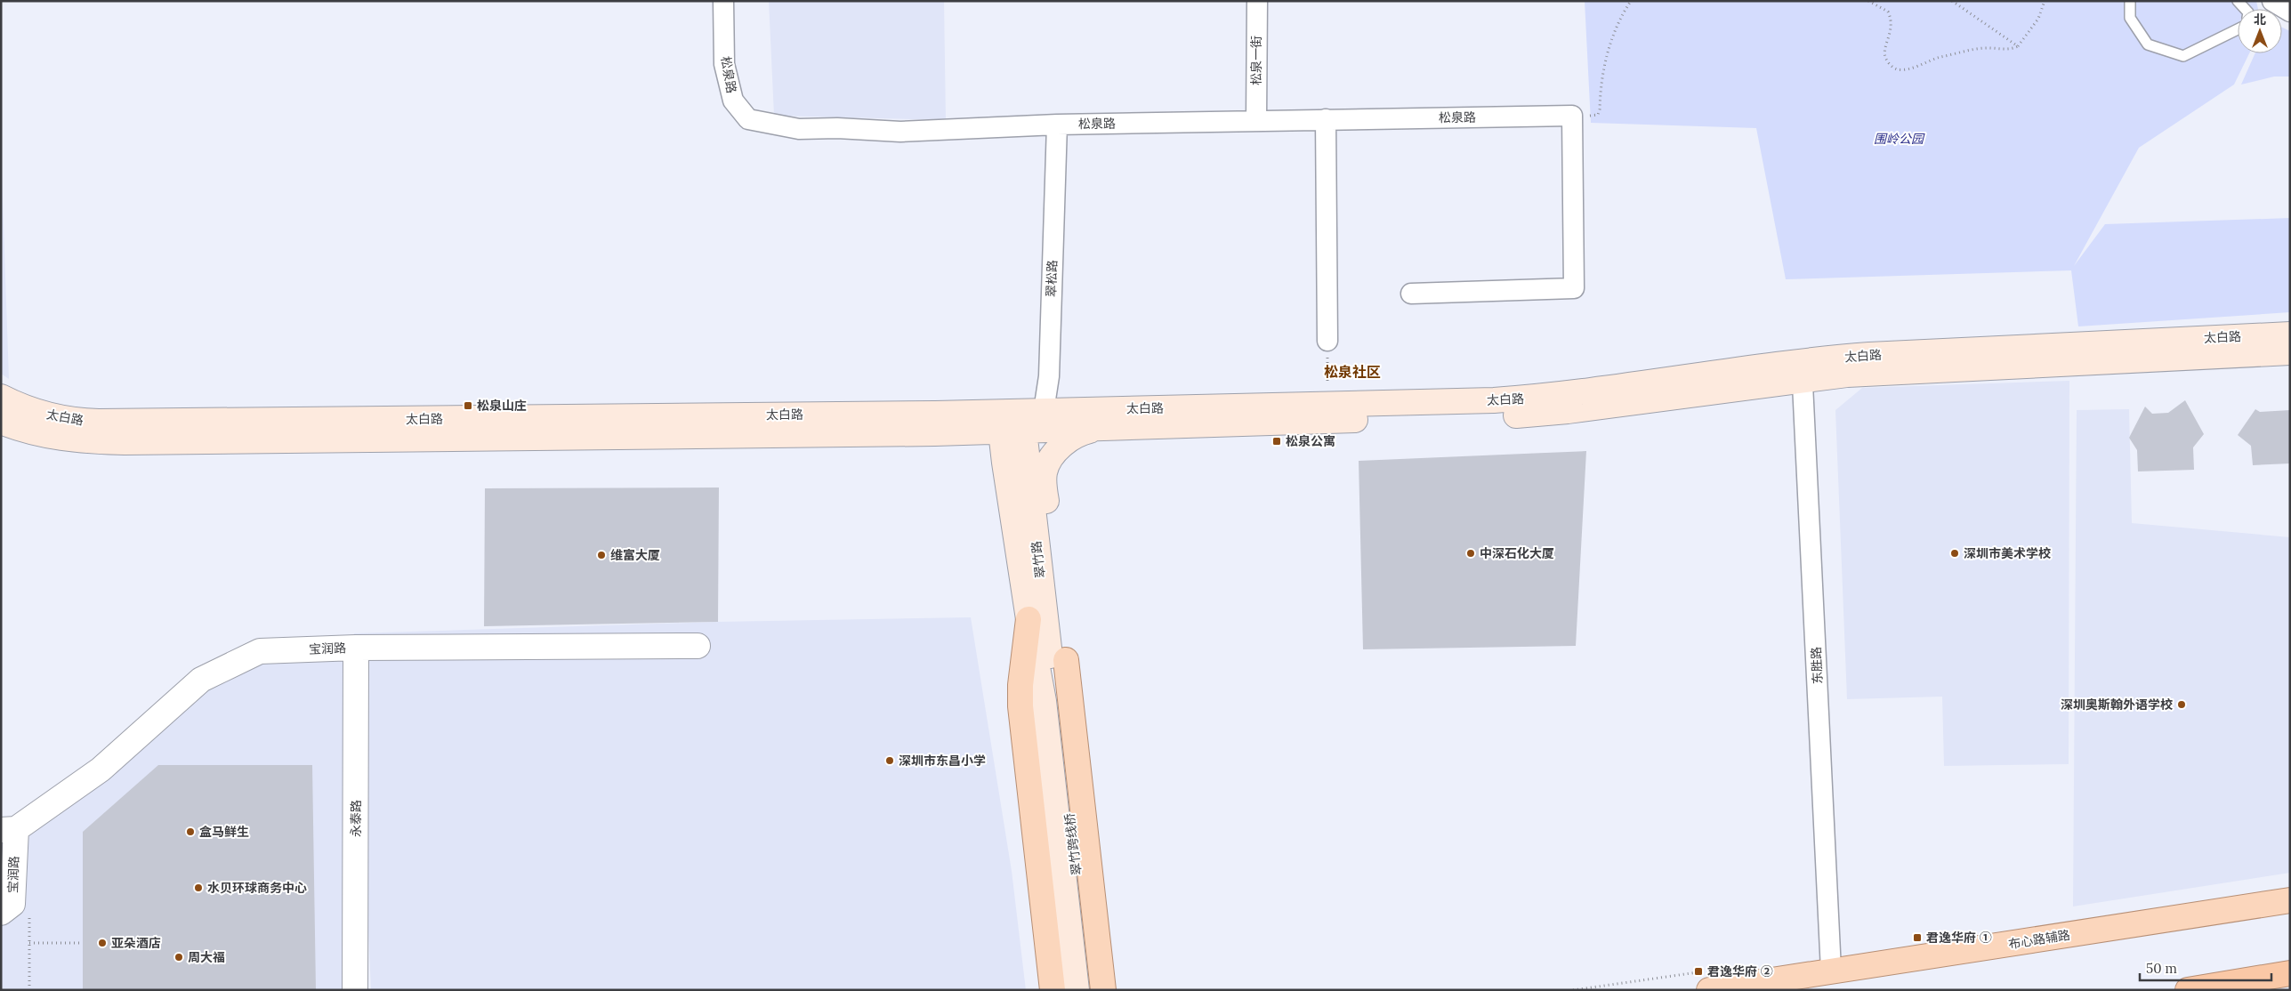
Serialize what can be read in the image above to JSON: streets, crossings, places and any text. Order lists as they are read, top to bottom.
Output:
{
  "streets": {
    "main road": [
      "太白路",
      "翠竹路",
      "翠竹跨线桥",
      "布心路辅路"
    ],
    "street": [
      "松泉一街",
      "松泉路",
      "翠松路",
      "宝润路",
      "东胜路",
      "永泰路"
    ]
  },
  "crossings": [
    ["松泉一街", "松泉路"],
    ["松泉路", "翠松路"],
    ["翠松路", "太白路"],
    ["翠松路", "翠竹路"],
    ["太白路", "翠竹路"],
    ["太白路", "东胜路"],
    ["翠竹路", "翠竹跨线桥"],
    ["宝润路", "永泰路"],
    ["东胜路", "布心路辅路"]
  ],
  "districts": ["松泉社区"],
  "parks": ["围岭公园"],
  "places": {
    "transit": [
      "松泉山庄",
      "松泉公寓",
      "君逸华府 ①",
      "君逸华府 ②"
    ],
    "other": [
      "中深石化大厦",
      "深圳市美术学校",
      "维富大厦",
      "深圳奥斯翰外语学校",
      "深圳市东昌小学",
      "盒马鲜生",
      "水贝环球商务中心",
      "亚朵酒店",
      "周大福"
    ]
  },
  "scale_bar": "50 m",
  "north": "top"
}
